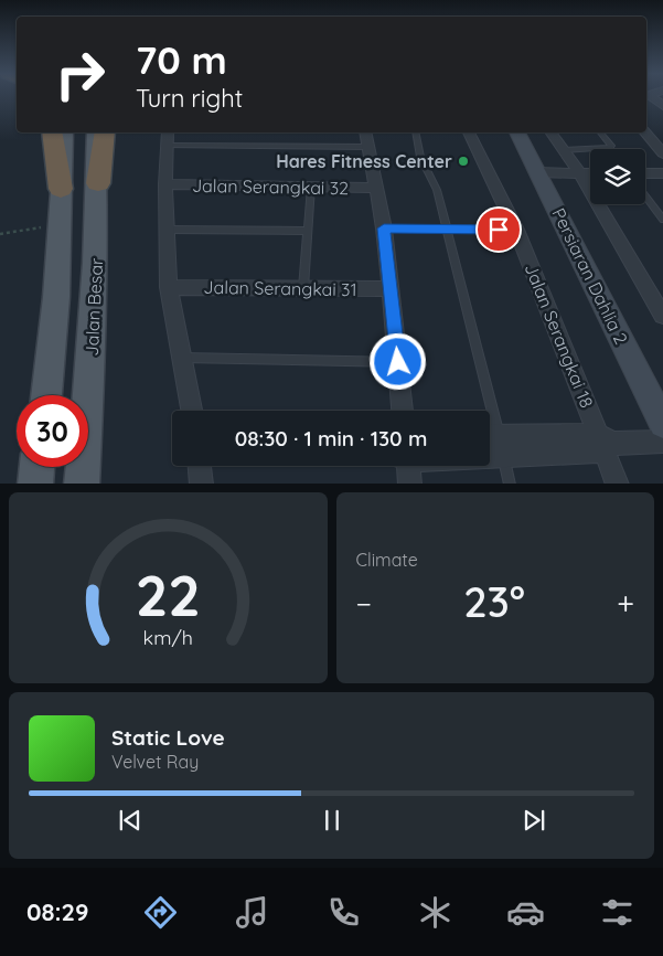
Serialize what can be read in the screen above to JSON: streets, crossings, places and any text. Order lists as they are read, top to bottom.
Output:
{
  "streets": {
    "main road": ["Jalan Besar"],
    "street": [
      "Jalan Serangkai 32",
      "Persiaran Dahlia 2",
      "Jalan Serangkai 31",
      "Jalan Serangkai 18"
    ]
  },
  "places": ["Hares Fitness Center"],
  "page": {
    "turn": ["70 m", "Turn right"],
    "limit": "30",
    "trip": "08:30 · 1 min · 130 m",
    "tile": "Climate",
    "heat": ["−", "23°", "+"],
    "song": ["Static Love", "Velvet Ray"],
    "tabs": "08:29",
    "gauge": ["22", "km/h"]
  }
}
